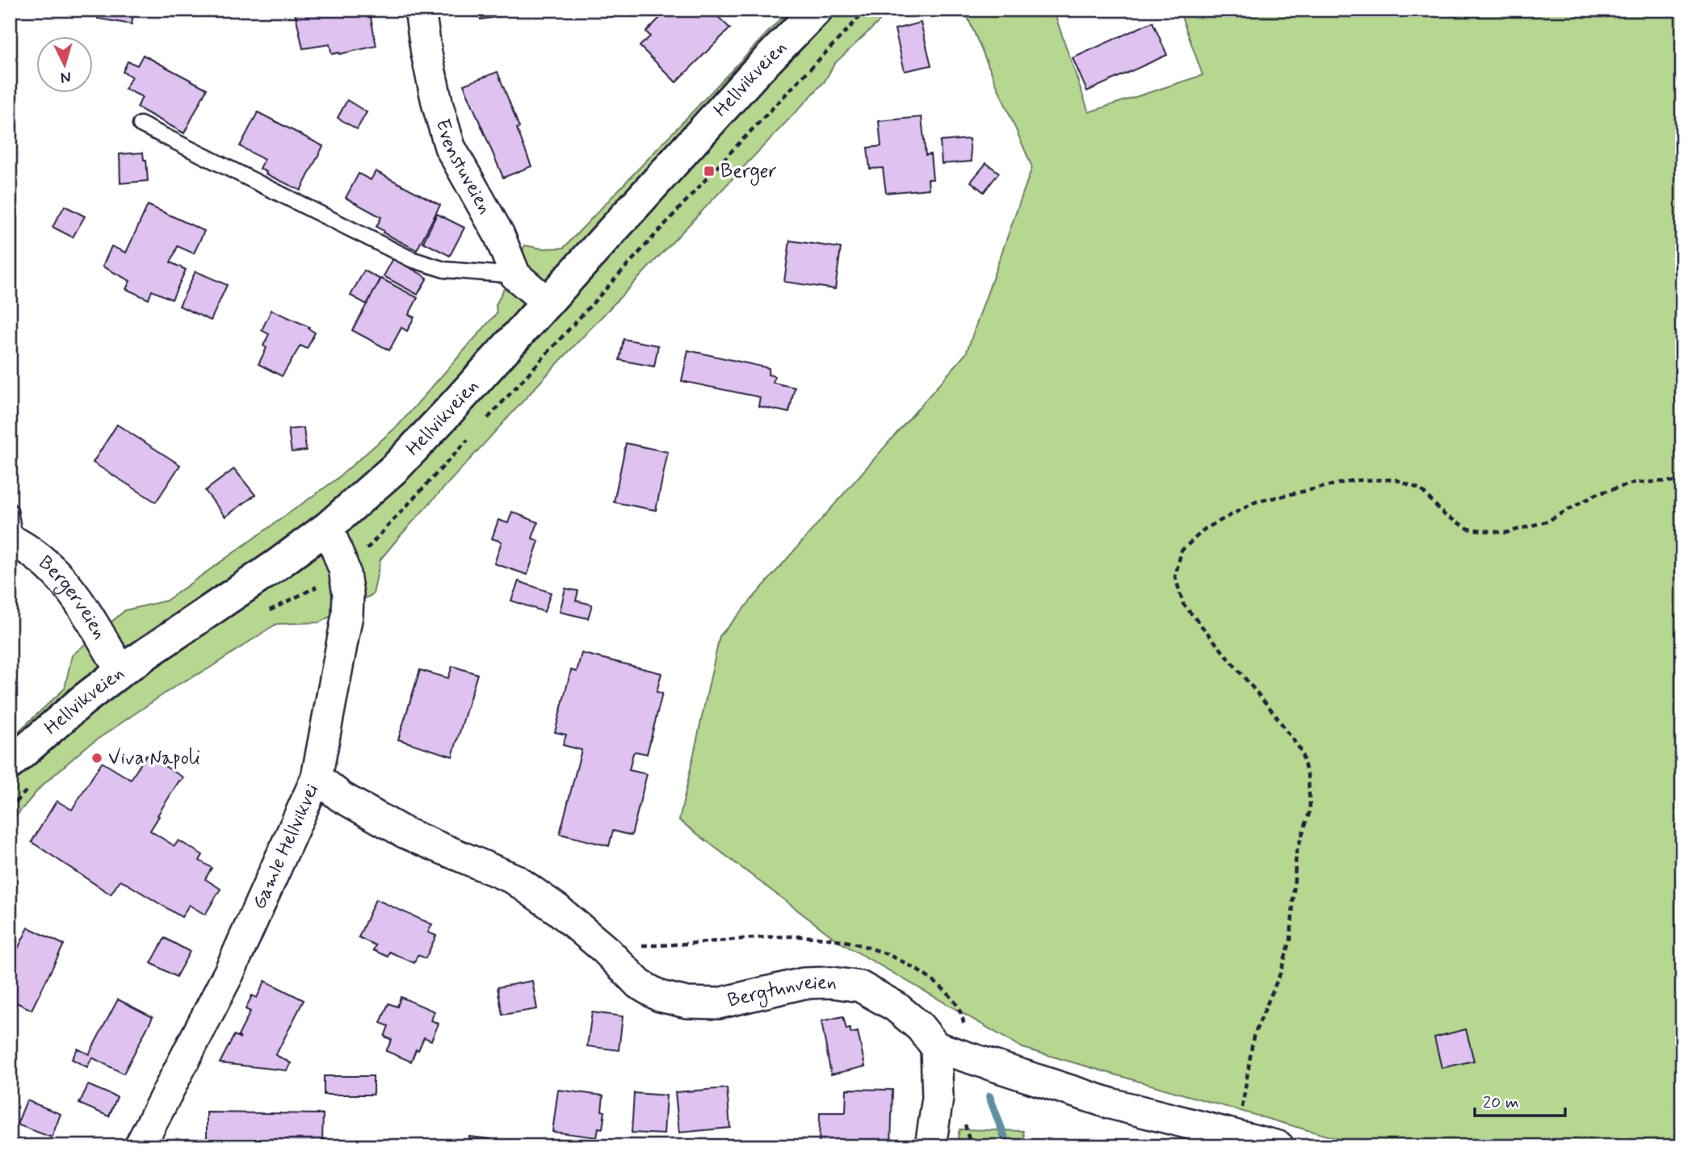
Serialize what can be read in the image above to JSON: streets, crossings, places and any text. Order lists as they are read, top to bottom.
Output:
{
  "streets": {
    "main road": ["Hellvikveien"],
    "street": [
      "Evenstuveien",
      "Bergerveien",
      "Gamle Hellvikvei",
      "Bergtunveien"
    ]
  },
  "crossings": [
    ["Hellvikveien", "Evenstuveien"],
    ["Hellvikveien", "Bergerveien"],
    ["Hellvikveien", "Gamle Hellvikvei"],
    ["Gamle Hellvikvei", "Bergtunveien"]
  ],
  "places": {
    "transit": ["Berger"],
    "other": ["Viva Napoli"]
  },
  "scale_bar": "20 m",
  "north": "bottom"
}
